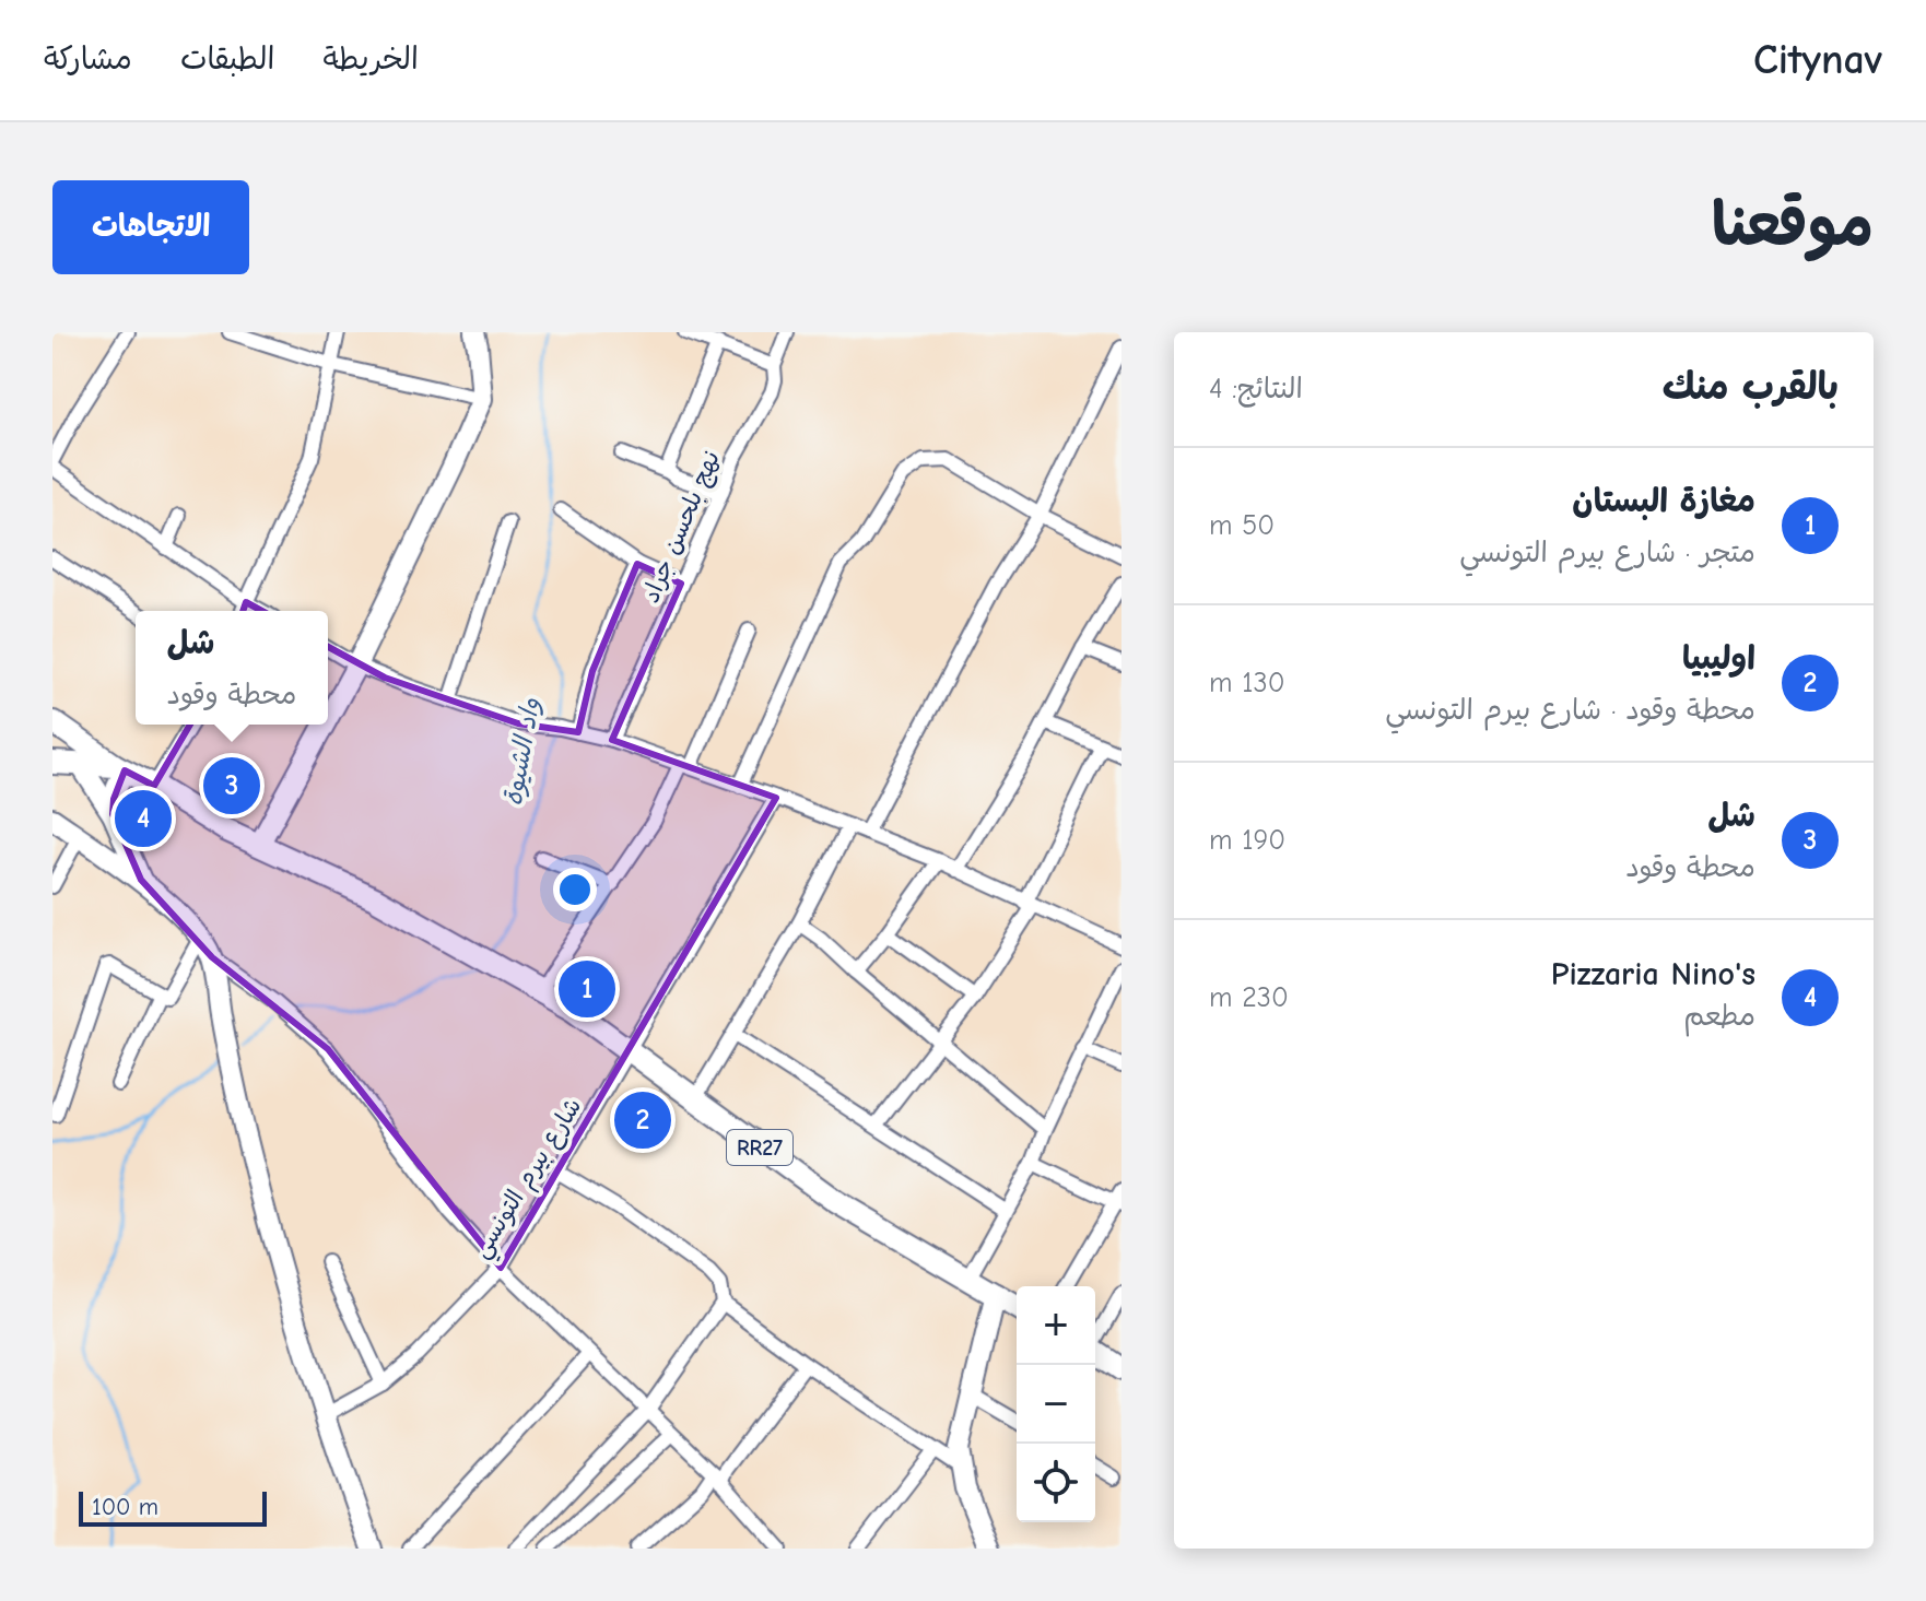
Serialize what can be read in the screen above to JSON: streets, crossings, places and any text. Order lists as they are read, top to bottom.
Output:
{
  "streets": {
    "main road": ["RR27"],
    "street": ["نهج بلحسن جراد", "شارع بيرم التونسي"]
  },
  "crossings": [
    ["RR27", "شارع بيرم التونسي"]
  ],
  "water": ["واد الشيوة"],
  "scale_bar": "100 m",
  "page": {
    "header": "Citynav",
    "nav": ["الخريطة", "الطبقات", "مشاركة"],
    "title": "موقعنا",
    "buttons": "الاتجاهات",
    "heading": ["بالقرب منك", "النتائج: 4"],
    "list": [
      {
        "mark": "1",
        "name": "مغازة البستان",
        "note": "متجر · شارع بيرم التونسي",
        "value": "50 m"
      },
      {
        "mark": "2",
        "name": "اوليبيا",
        "note": "محطة وقود · شارع بيرم التونسي",
        "value": "130 m"
      },
      {
        "mark": "3",
        "name": "شل",
        "note": "محطة وقود",
        "value": "190 m"
      },
      {
        "mark": "4",
        "name": "Pizzaria Nino's",
        "note": "مطعم",
        "value": "230 m"
      }
    ],
    "popup": ["شل", "محطة وقود"],
    "pins": [
      "3",
      "4",
      "1",
      "2"
    ],
    "map_buttons": ["+", "−"],
    "scale": "100 m"
  }
}
